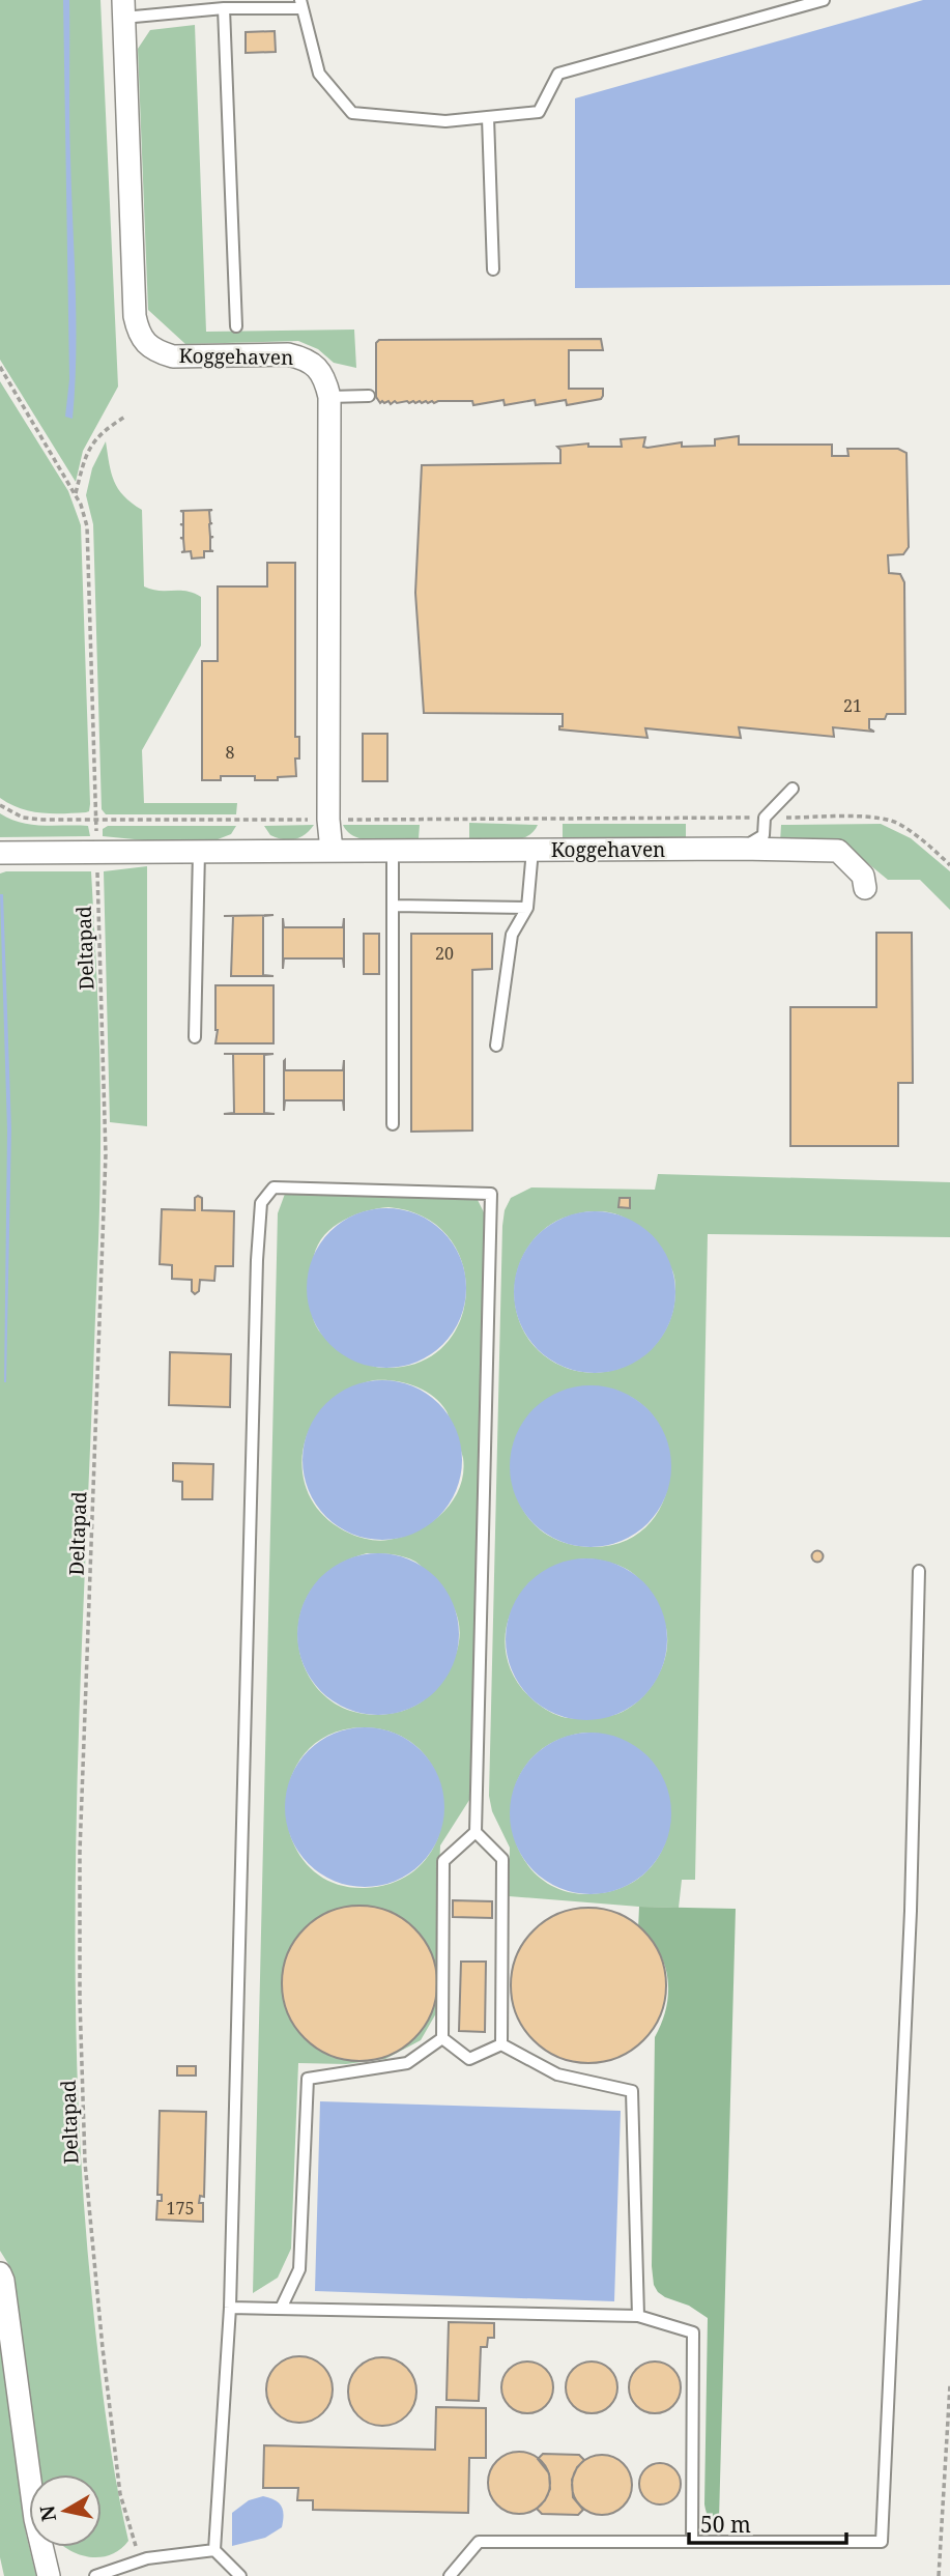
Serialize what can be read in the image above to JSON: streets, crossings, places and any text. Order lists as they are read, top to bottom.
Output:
{
  "streets": {
    "street": ["Koggehaven"],
    "path": ["Deltapad"]
  },
  "crossings": [
    ["Koggehaven", "Deltapad"]
  ],
  "house_numbers": [
    "21",
    "8",
    "20",
    "175"
  ],
  "scale_bar": "50 m",
  "north": "left"
}
